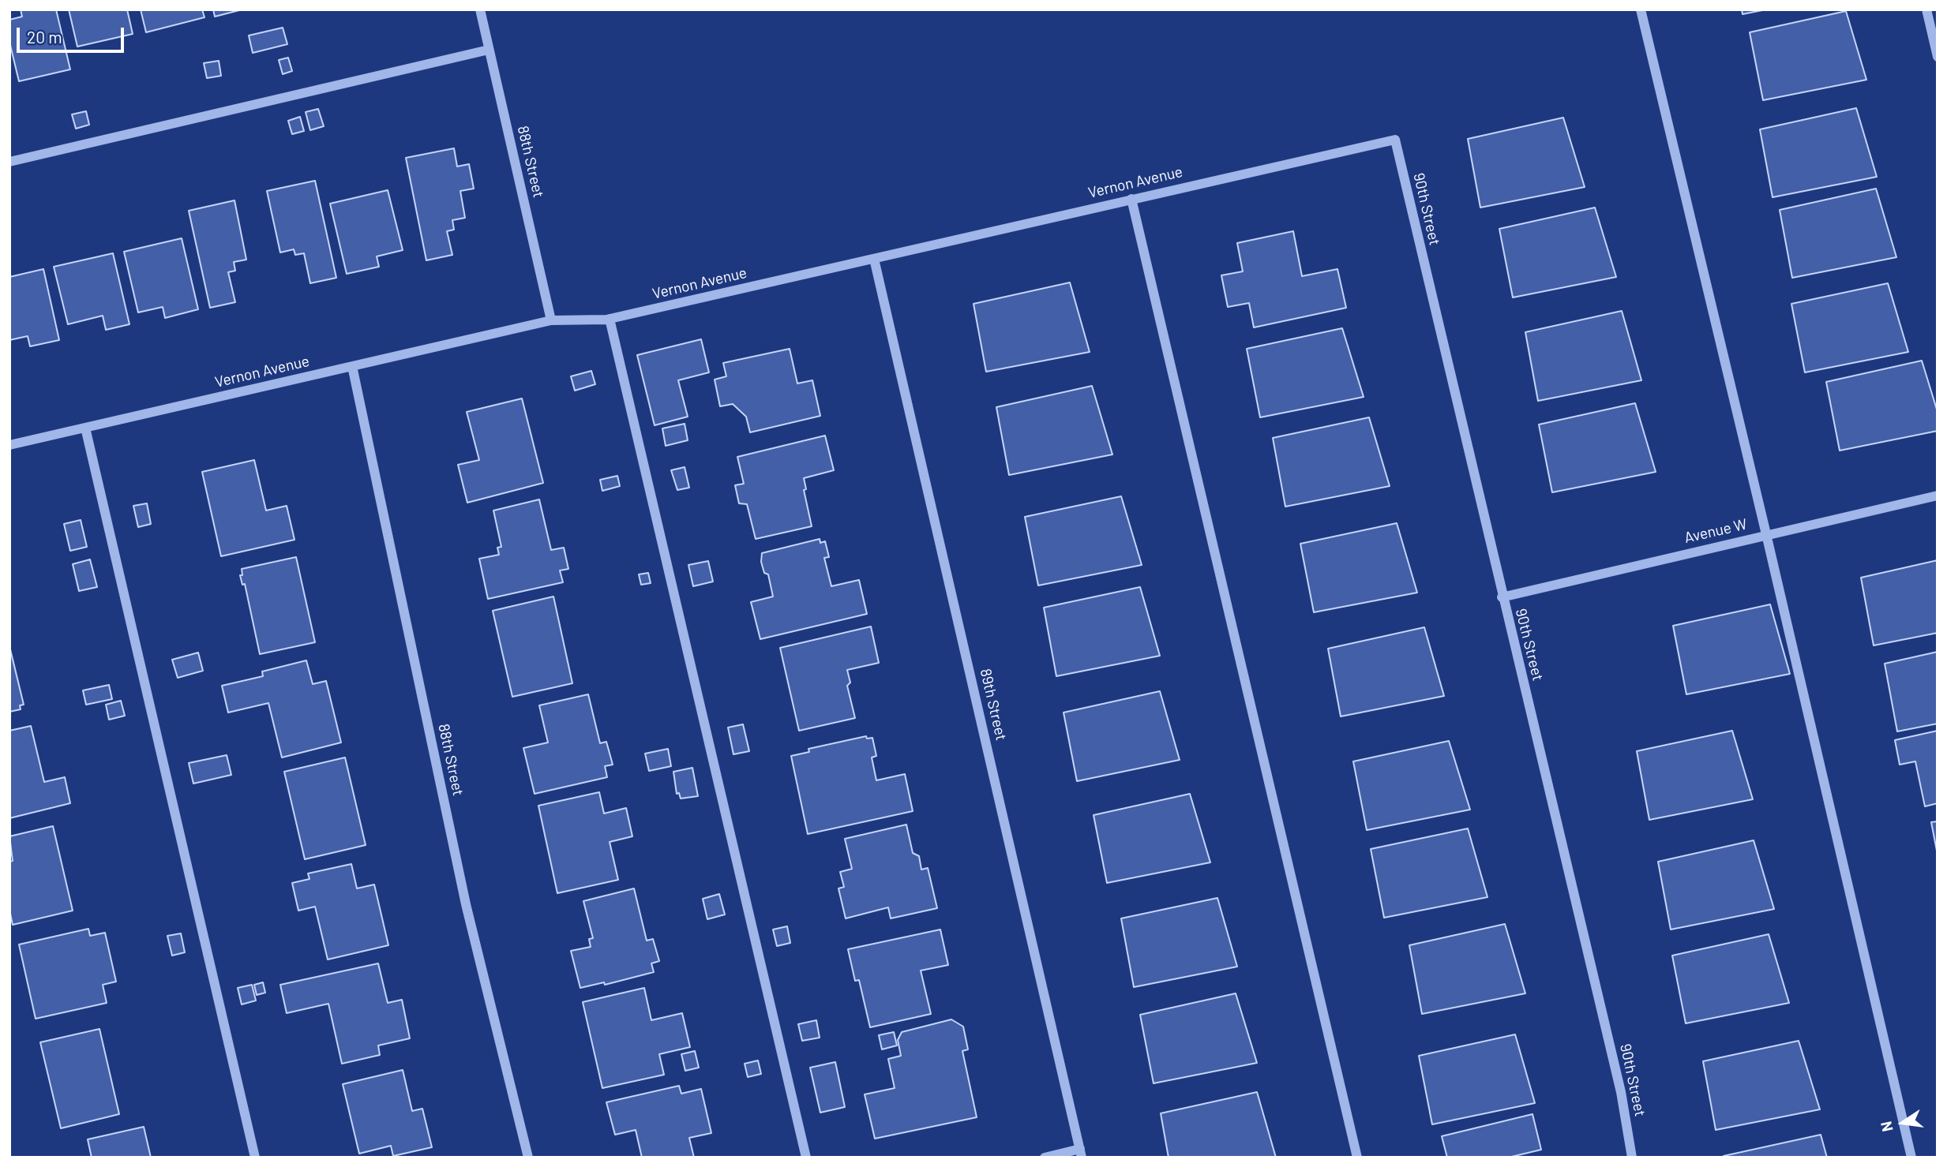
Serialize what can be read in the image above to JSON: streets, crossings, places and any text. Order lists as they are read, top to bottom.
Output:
{
  "streets": {
    "street": [
      "88th Street",
      "Vernon Avenue",
      "90th Street",
      "Avenue W",
      "89th Street"
    ]
  },
  "crossings": [
    ["88th Street", "Vernon Avenue"],
    ["Vernon Avenue", "90th Street"],
    ["Vernon Avenue", "89th Street"],
    ["90th Street", "Avenue W"]
  ],
  "scale_bar": "20 m",
  "north": "left"
}
